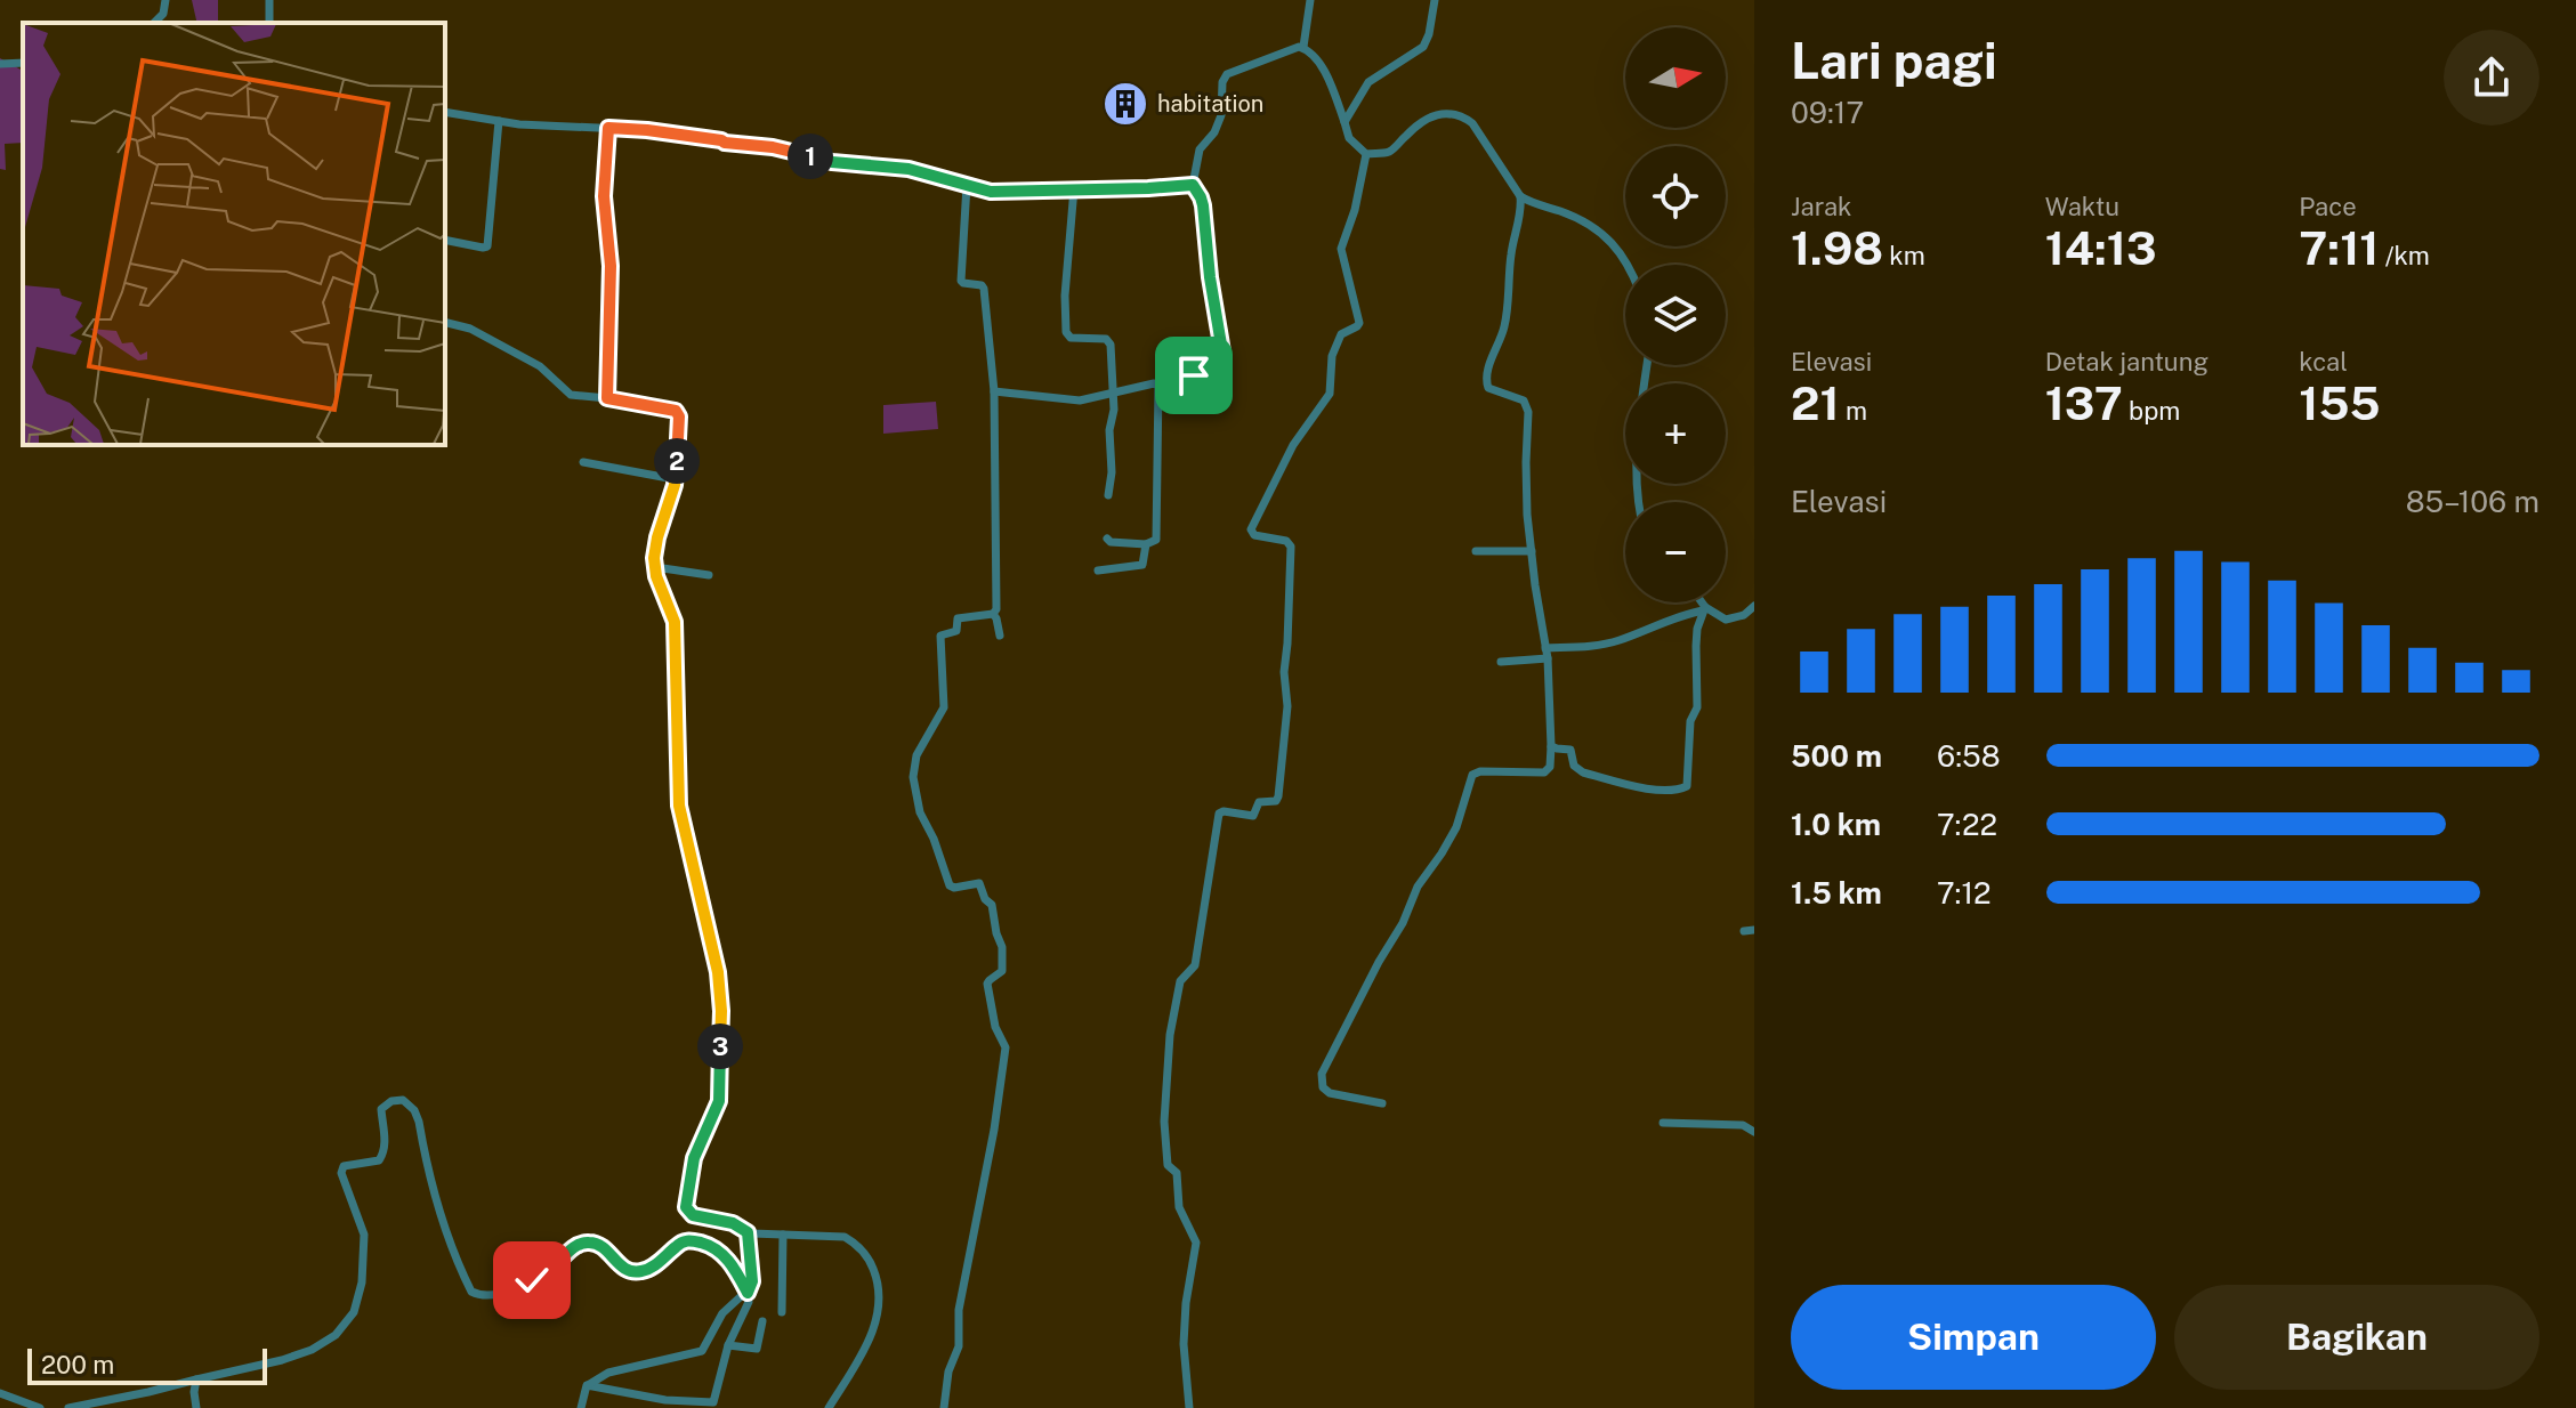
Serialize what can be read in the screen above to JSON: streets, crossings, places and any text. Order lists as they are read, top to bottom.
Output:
{
  "places": {
    "building": ["habitation"]
  },
  "scale_bar": "200 m",
  "north": "right",
  "page": {
    "heading": ["Lari pagi", "09:17"],
    "map_buttons": ["+", "−"],
    "pins": ["1", "2", "3"],
    "stats": [
      ["Jarak", "1.98 km"],
      ["Waktu", "14:13"],
      ["Pace", "7:11 /km"],
      ["Elevasi", "21 m"],
      ["Detak jantung", "137 bpm"],
      ["kcal", "155"]
    ],
    "chart": ["Elevasi", "85–106 m"],
    "list": [
      {
        "name": "500 m",
        "note": "6:58"
      },
      {
        "name": "1.0 km",
        "note": "7:22"
      },
      {
        "name": "1.5 km",
        "note": "7:12"
      }
    ],
    "buttons": ["Simpan", "Bagikan"],
    "scale": "200 m"
  }
}
